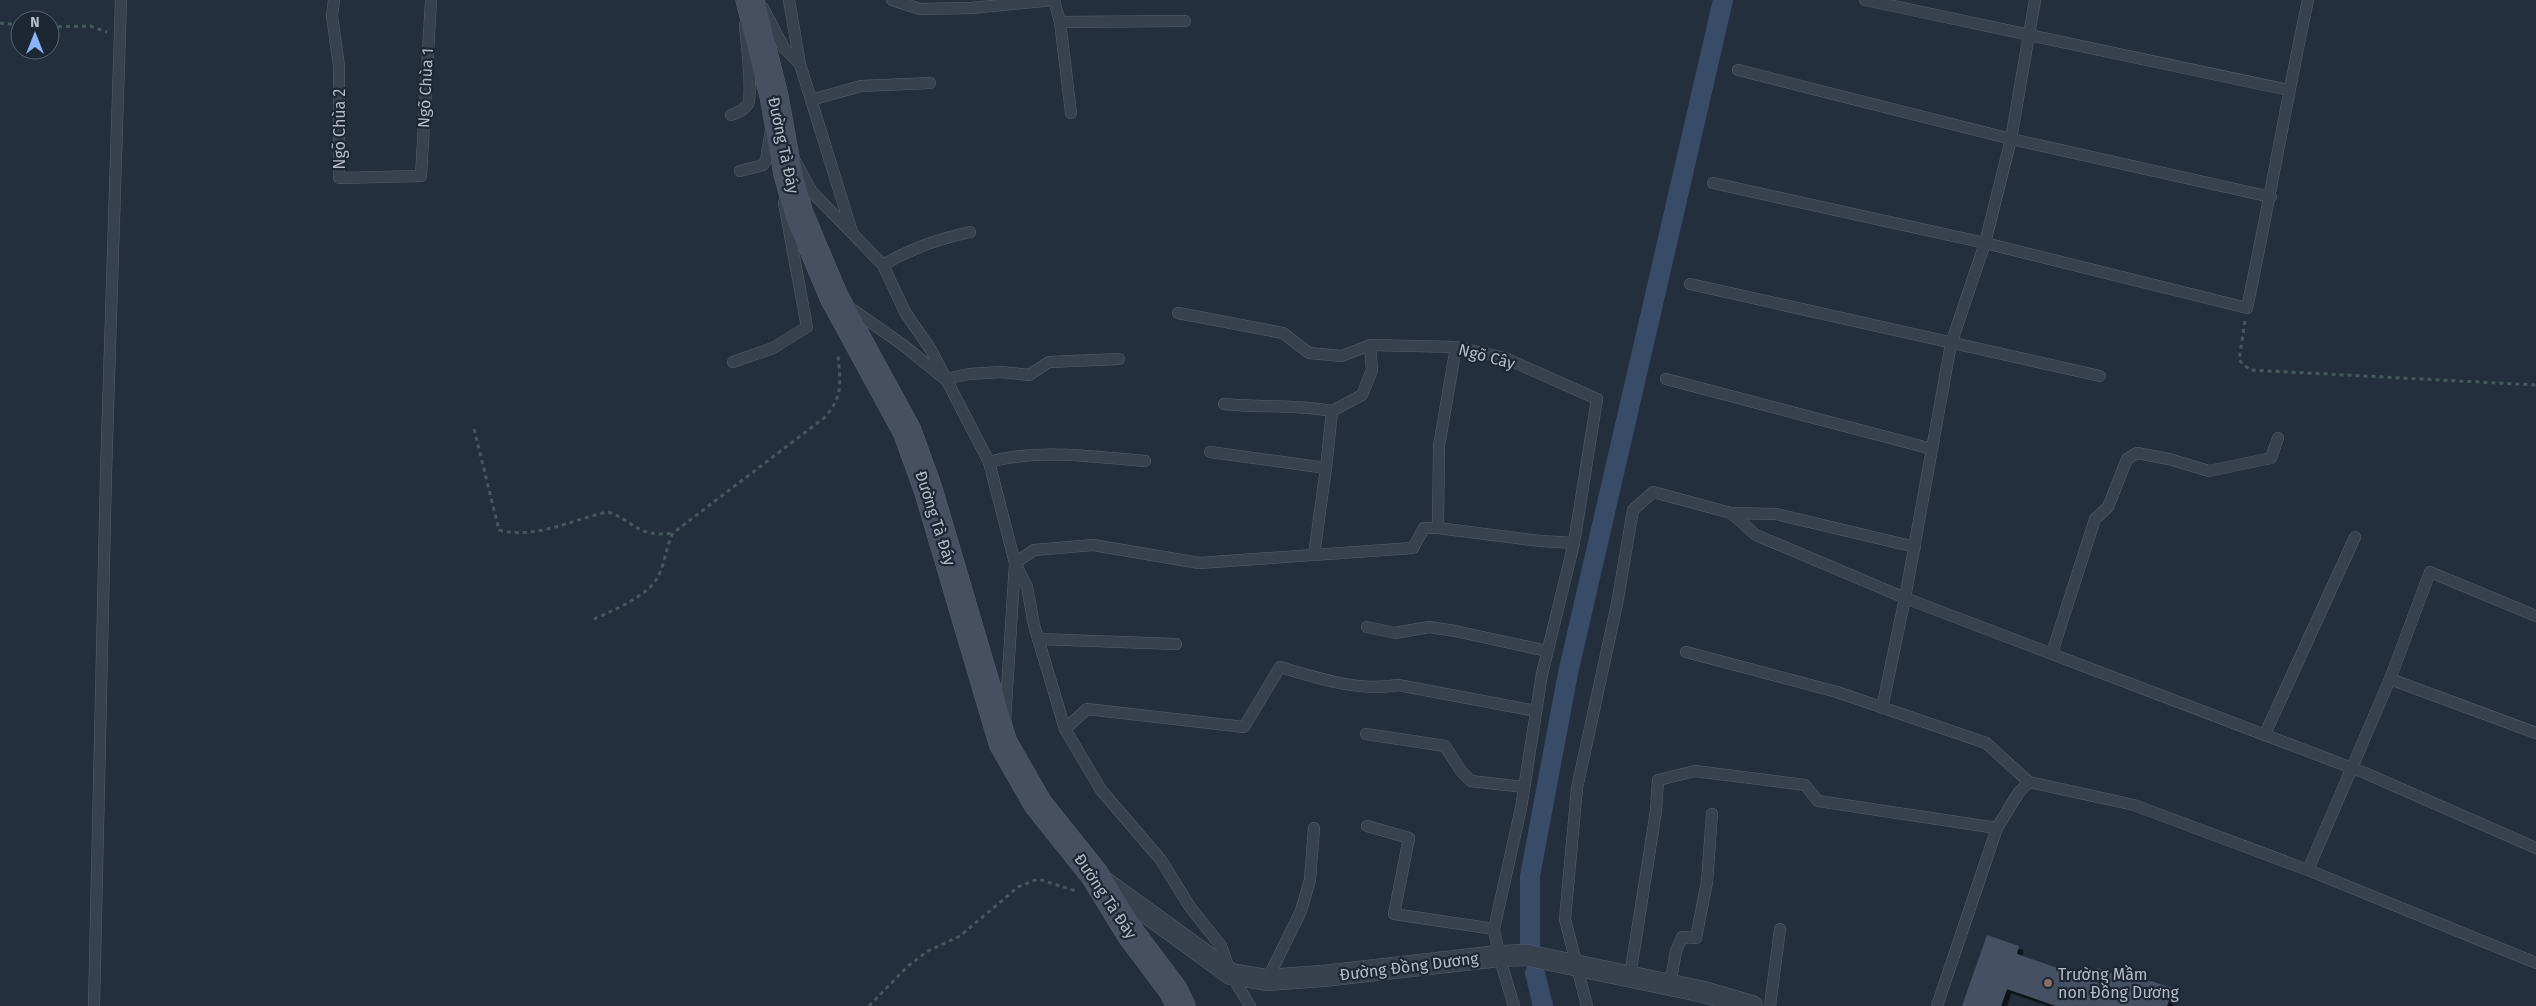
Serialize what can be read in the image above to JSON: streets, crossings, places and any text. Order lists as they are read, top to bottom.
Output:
{
  "streets": {
    "street": ["Đường Tà Đáy", "Đường Đồng Dương"],
    "lane": ["Ngõ Chùa 1", "Ngõ Chùa 2", "Ngõ Cây"]
  },
  "crossings": [
    ["Ngõ Chùa 1", "Ngõ Chùa 2"],
    ["Đường Tà Đáy", "Đường Đồng Dương"]
  ],
  "places": ["Trường Mầm non Đồng Dương"],
  "north": "top"
}
